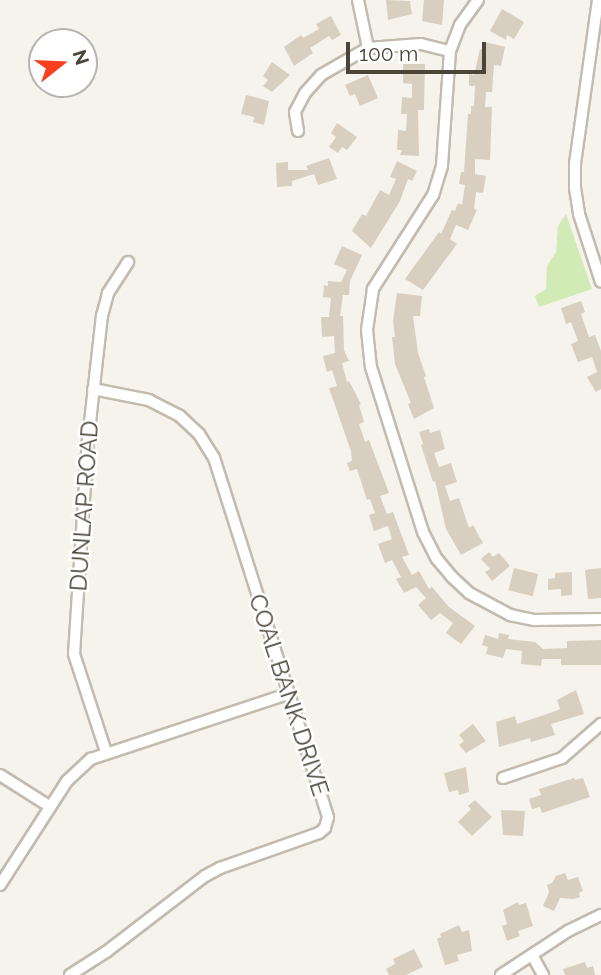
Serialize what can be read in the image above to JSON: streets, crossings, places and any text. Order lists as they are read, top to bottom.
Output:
{
  "streets": {
    "street": ["DUNLAP ROAD", "COAL BANK DRIVE"]
  },
  "crossings": [
    ["DUNLAP ROAD", "COAL BANK DRIVE"]
  ],
  "scale_bar": "100 m",
  "north": "right"
}
